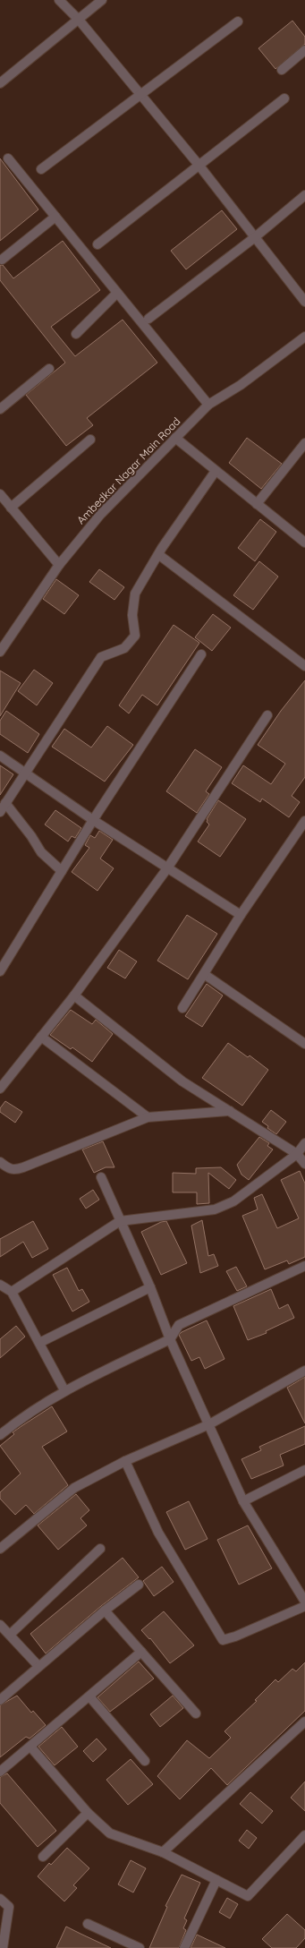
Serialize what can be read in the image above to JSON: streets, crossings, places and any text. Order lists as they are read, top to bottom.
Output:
{
  "streets": {
    "street": ["Ambedkar Nagar Main Road"]
  }
}
